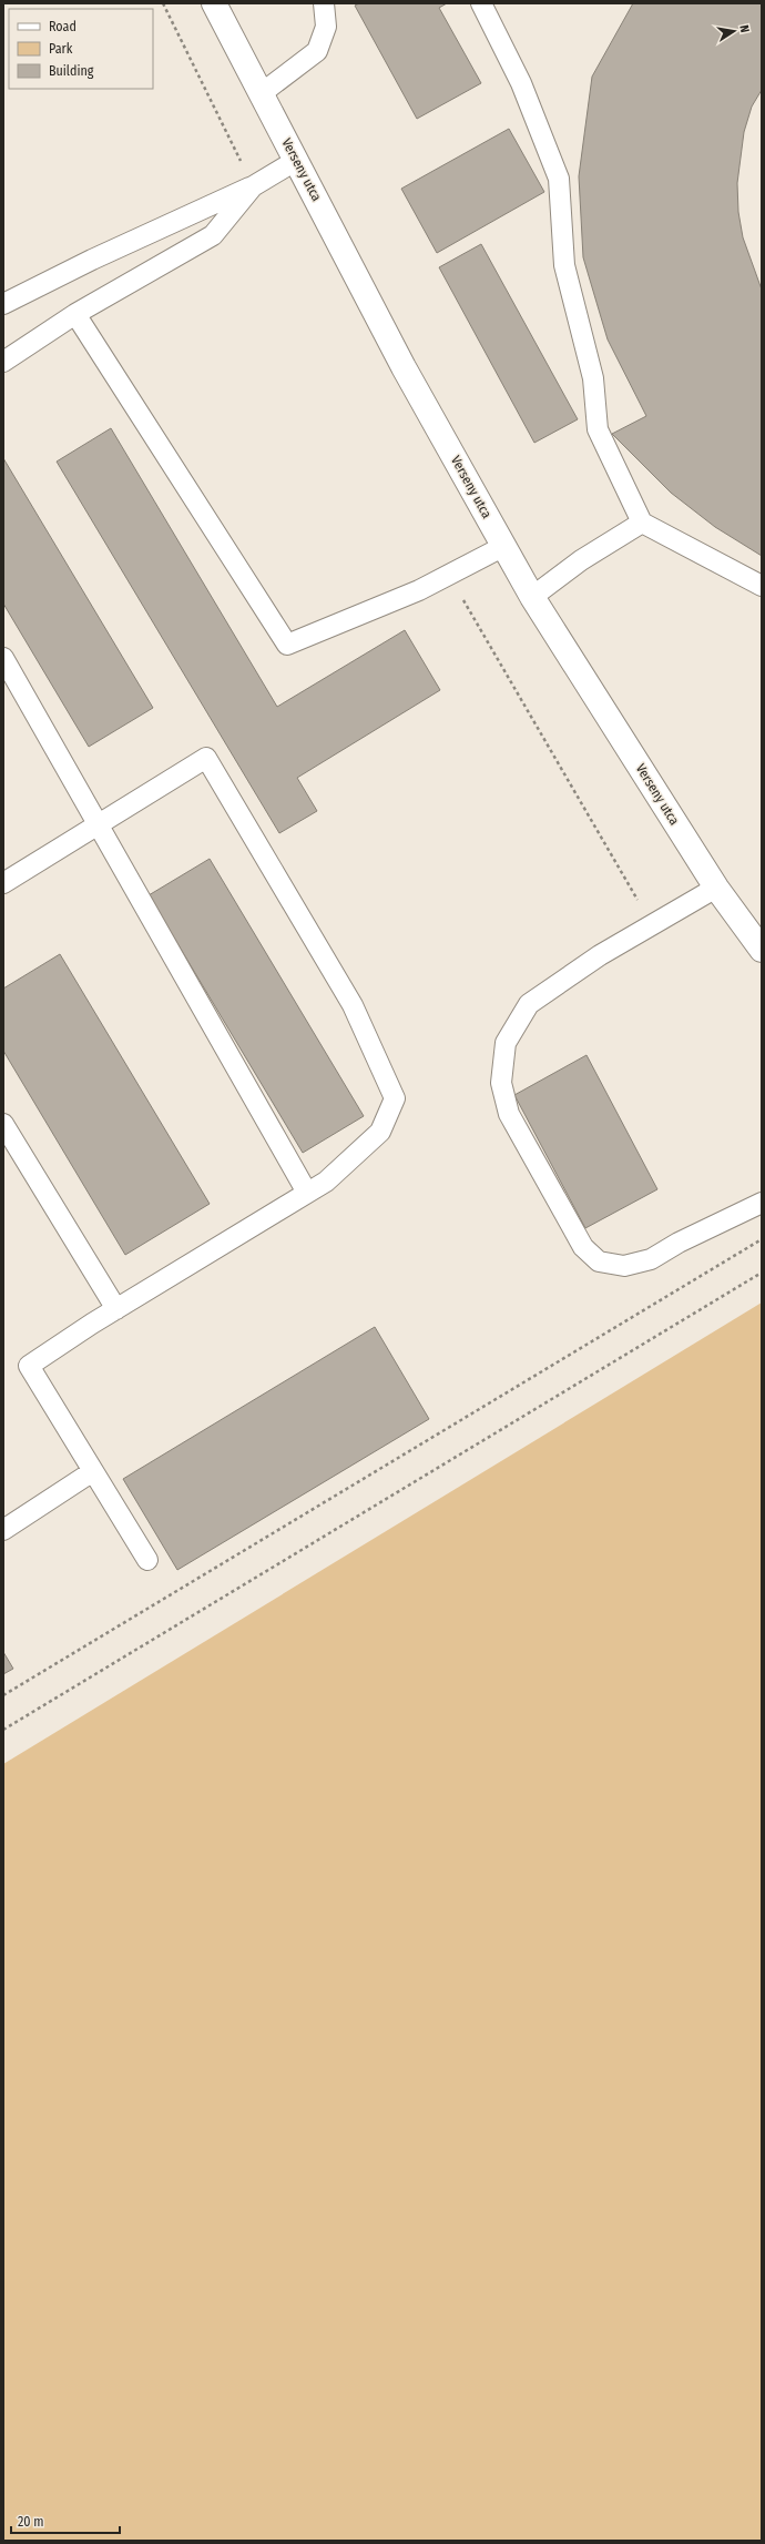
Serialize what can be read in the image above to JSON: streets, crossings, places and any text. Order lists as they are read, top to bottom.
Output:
{
  "streets": {
    "street": ["Verseny utca"]
  },
  "legend": ["Road", "Park", "Building"],
  "scale_bar": "20 m",
  "north": "right"
}
